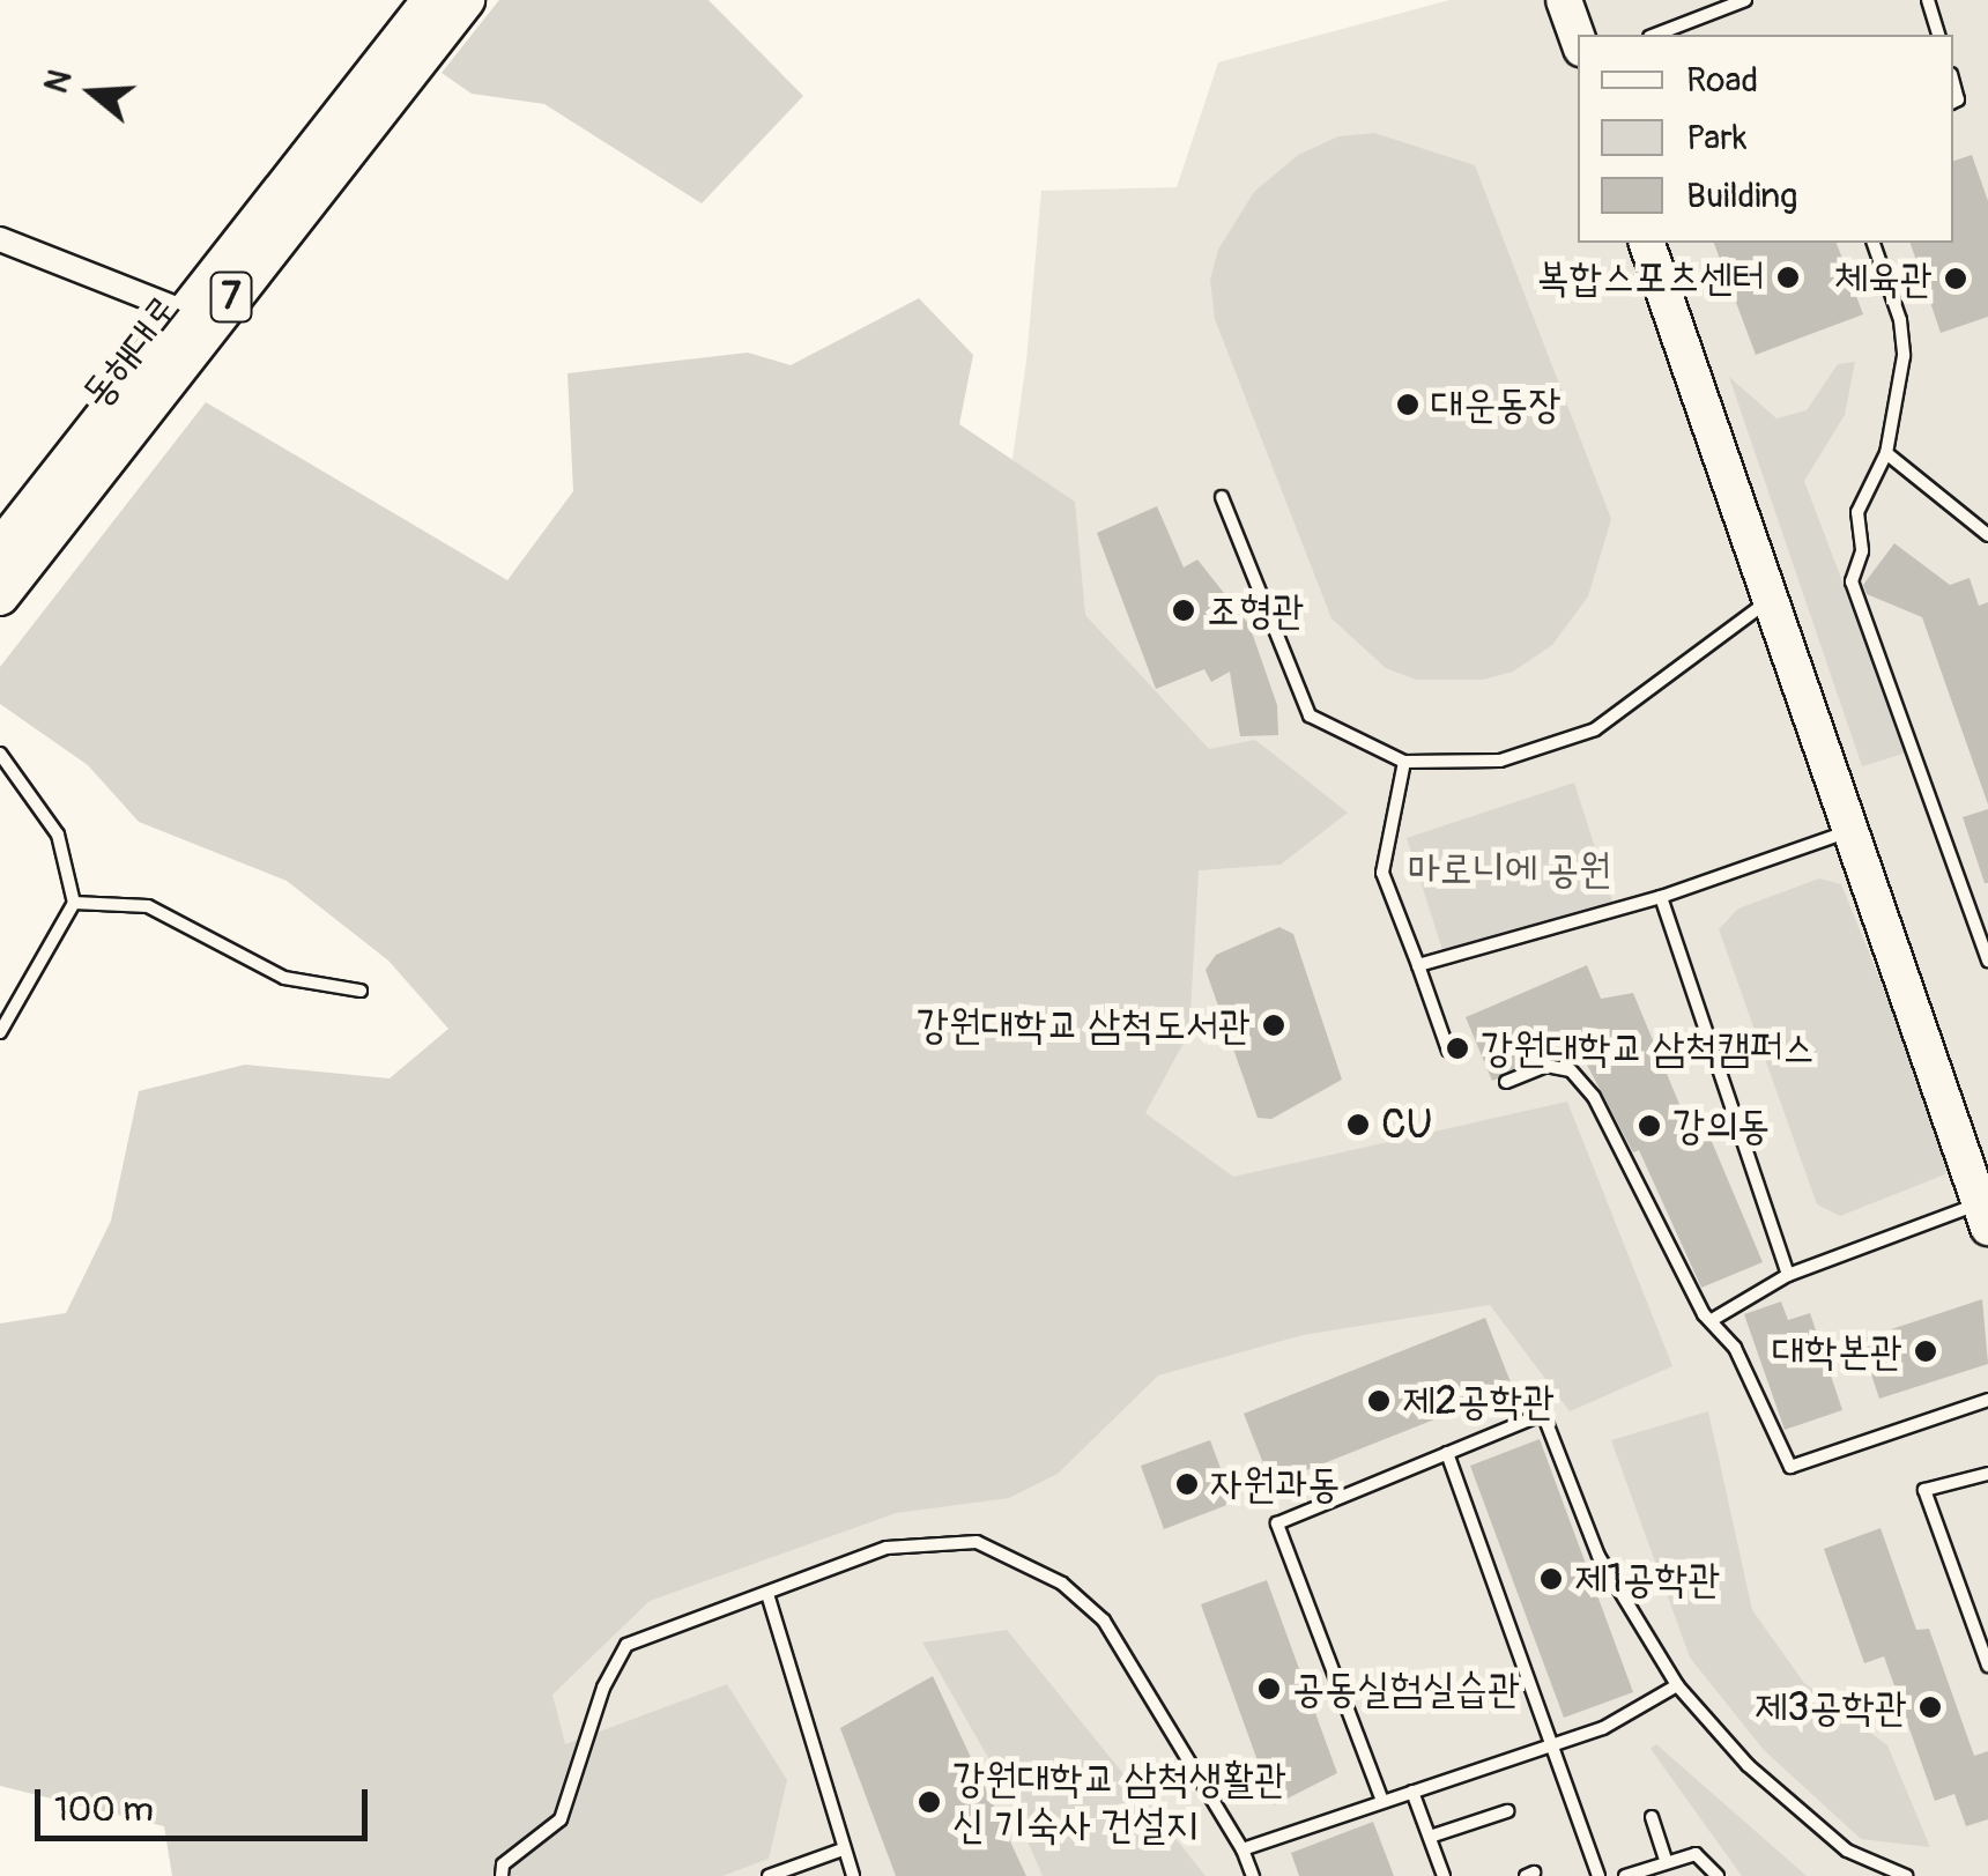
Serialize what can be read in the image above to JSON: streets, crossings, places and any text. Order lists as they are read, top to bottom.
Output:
{
  "streets": {
    "main road": ["7", "동해대로"]
  },
  "parks": ["마로니에 공원"],
  "places": [
    "복합스포츠센터",
    "체육관",
    "대운동장",
    "조형관",
    "강원대학교 삼척도서관",
    "강원대학교 삼척캠퍼스",
    "CU",
    "강의동",
    "대학본관",
    "제2공학관",
    "자원과동",
    "제1공학관",
    "공동실험실습관",
    "제3공학관",
    "강원대학교 삼척생활관 신 기숙사 건설지"
  ],
  "legend": ["Road", "Park", "Building"],
  "scale_bar": "100 m",
  "north": "left"
}
